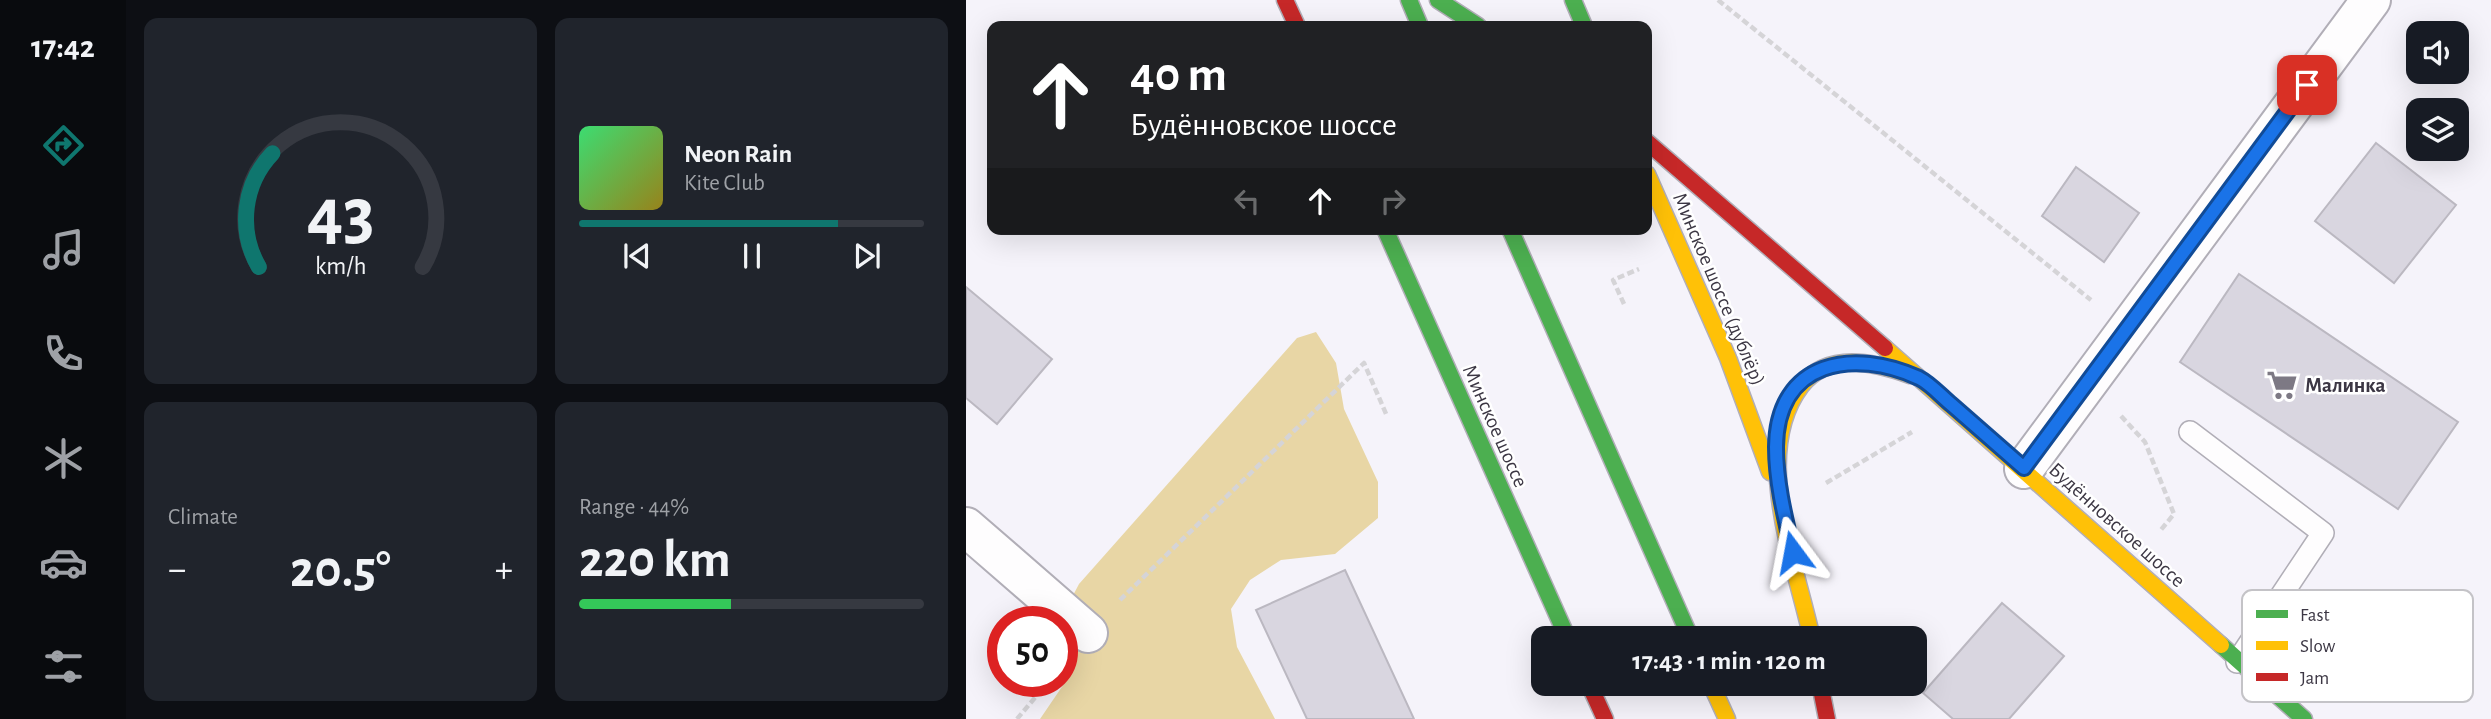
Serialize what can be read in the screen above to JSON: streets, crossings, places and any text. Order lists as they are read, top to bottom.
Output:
{
  "streets": {
    "main road": ["Минское шоссе (дублёр)", "Минское шоссе", "Будённовское шоссе"]
  },
  "places": {
    "supermarket": ["Малинка"]
  },
  "legend": ["Fast", "Slow", "Jam"],
  "page": {
    "tabs": "17:42",
    "turn": ["40 m", "Будённовское шоссе"],
    "song": ["Neon Rain", "Kite Club"],
    "tile": [
      "Climate",
      ["Range · 44%", "220 km"]
    ],
    "heat": ["−", "20.5°", "+"],
    "limit": "50",
    "trip": "17:43 · 1 min · 120 m",
    "gauge": ["43", "km/h"]
  }
}
